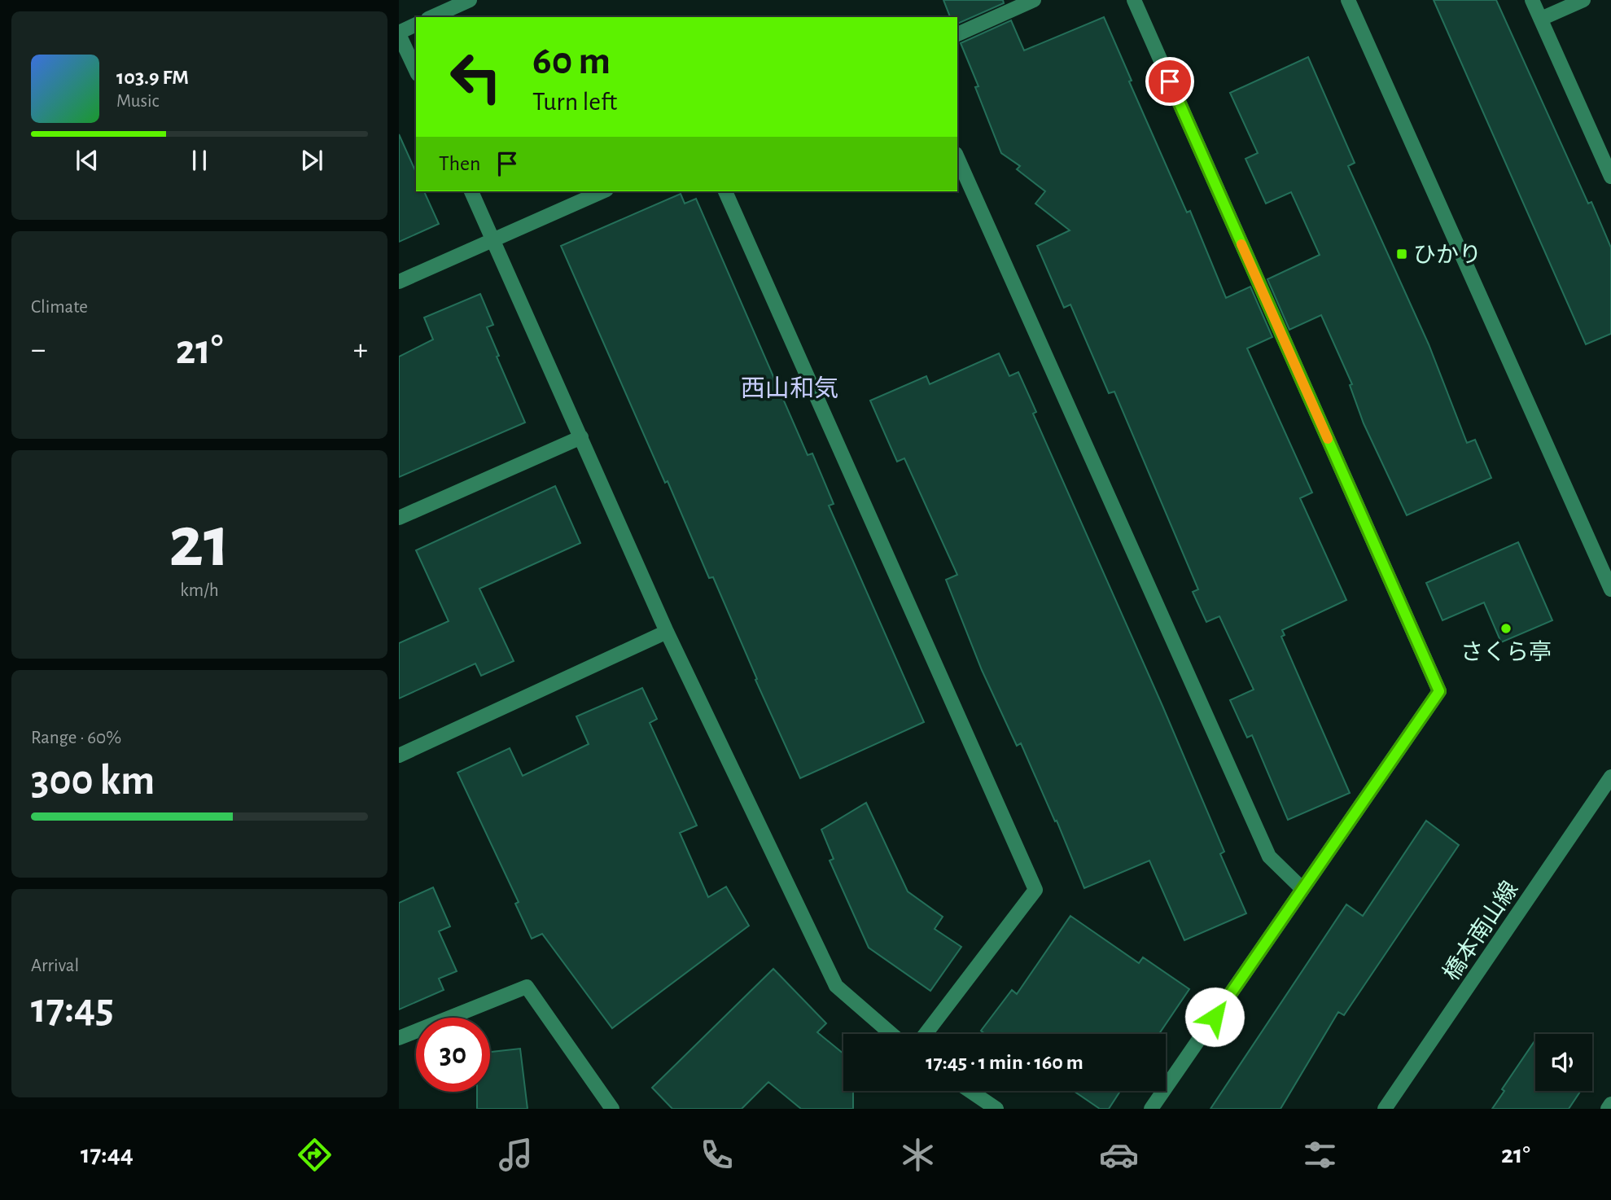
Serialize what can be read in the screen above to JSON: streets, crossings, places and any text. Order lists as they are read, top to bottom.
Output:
{
  "streets": {
    "street": ["橋本南山線"]
  },
  "districts": ["西山和気"],
  "places": {
    "transit": ["ひかり"],
    "other": ["さくら亭"]
  },
  "page": {
    "turn": ["60 m", "Turn left"],
    "song": ["103.9 FM", "Music"],
    "then": "Then",
    "tile": [
      "Climate",
      ["21", "km/h"],
      ["Range · 60%", "300 km"],
      ["Arrival", "17:45"]
    ],
    "heat": ["−", "21°", "+"],
    "limit": "30",
    "trip": "17:45 · 1 min · 160 m",
    "tabs": ["17:44", "21°"]
  }
}
